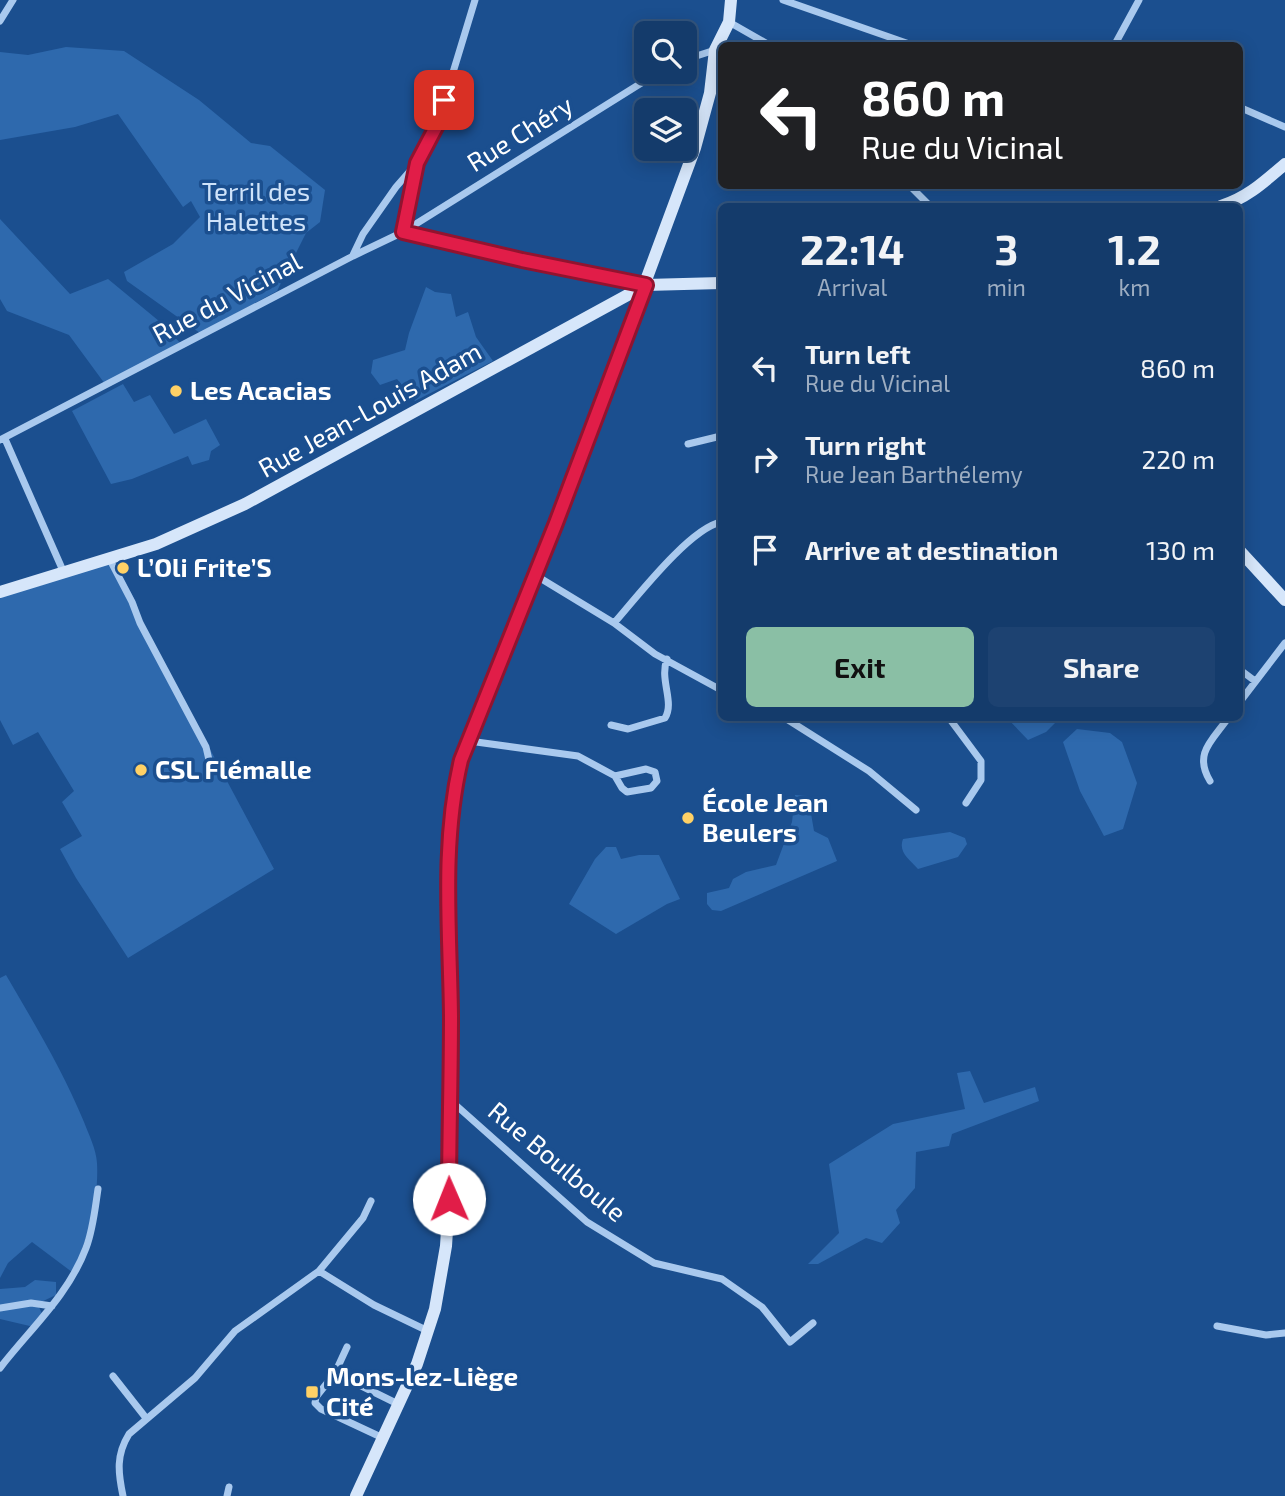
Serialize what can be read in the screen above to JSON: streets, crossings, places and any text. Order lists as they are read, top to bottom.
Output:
{
  "streets": {
    "street": [
      "Rue Chéry",
      "Rue du Vicinal",
      "Rue Jean-Louis Adam",
      "Rue Boulboule"
    ]
  },
  "crossings": [
    ["Rue Chéry", "Rue du Vicinal"]
  ],
  "parks": ["Terril des Halettes"],
  "places": {
    "other": [
      "Les Acacias",
      "L’Oli Frite’S",
      "CSL Flémalle",
      "École Jean Beulers"
    ],
    "transit": ["Mons-lez-Liège Cité"]
  },
  "page": {
    "turn": ["860 m", "Rue du Vicinal"],
    "eta": [
      "22:14",
      "Arrival",
      "3",
      "min",
      "1.2",
      "km"
    ],
    "list": [
      {
        "name": "Turn left",
        "note": "Rue du Vicinal",
        "value": "860 m"
      },
      {
        "name": "Turn right",
        "note": "Rue Jean Barthélemy",
        "value": "220 m"
      },
      {
        "name": "Arrive at destination",
        "value": "130 m"
      }
    ],
    "buttons": ["Exit", "Share"]
  }
}
